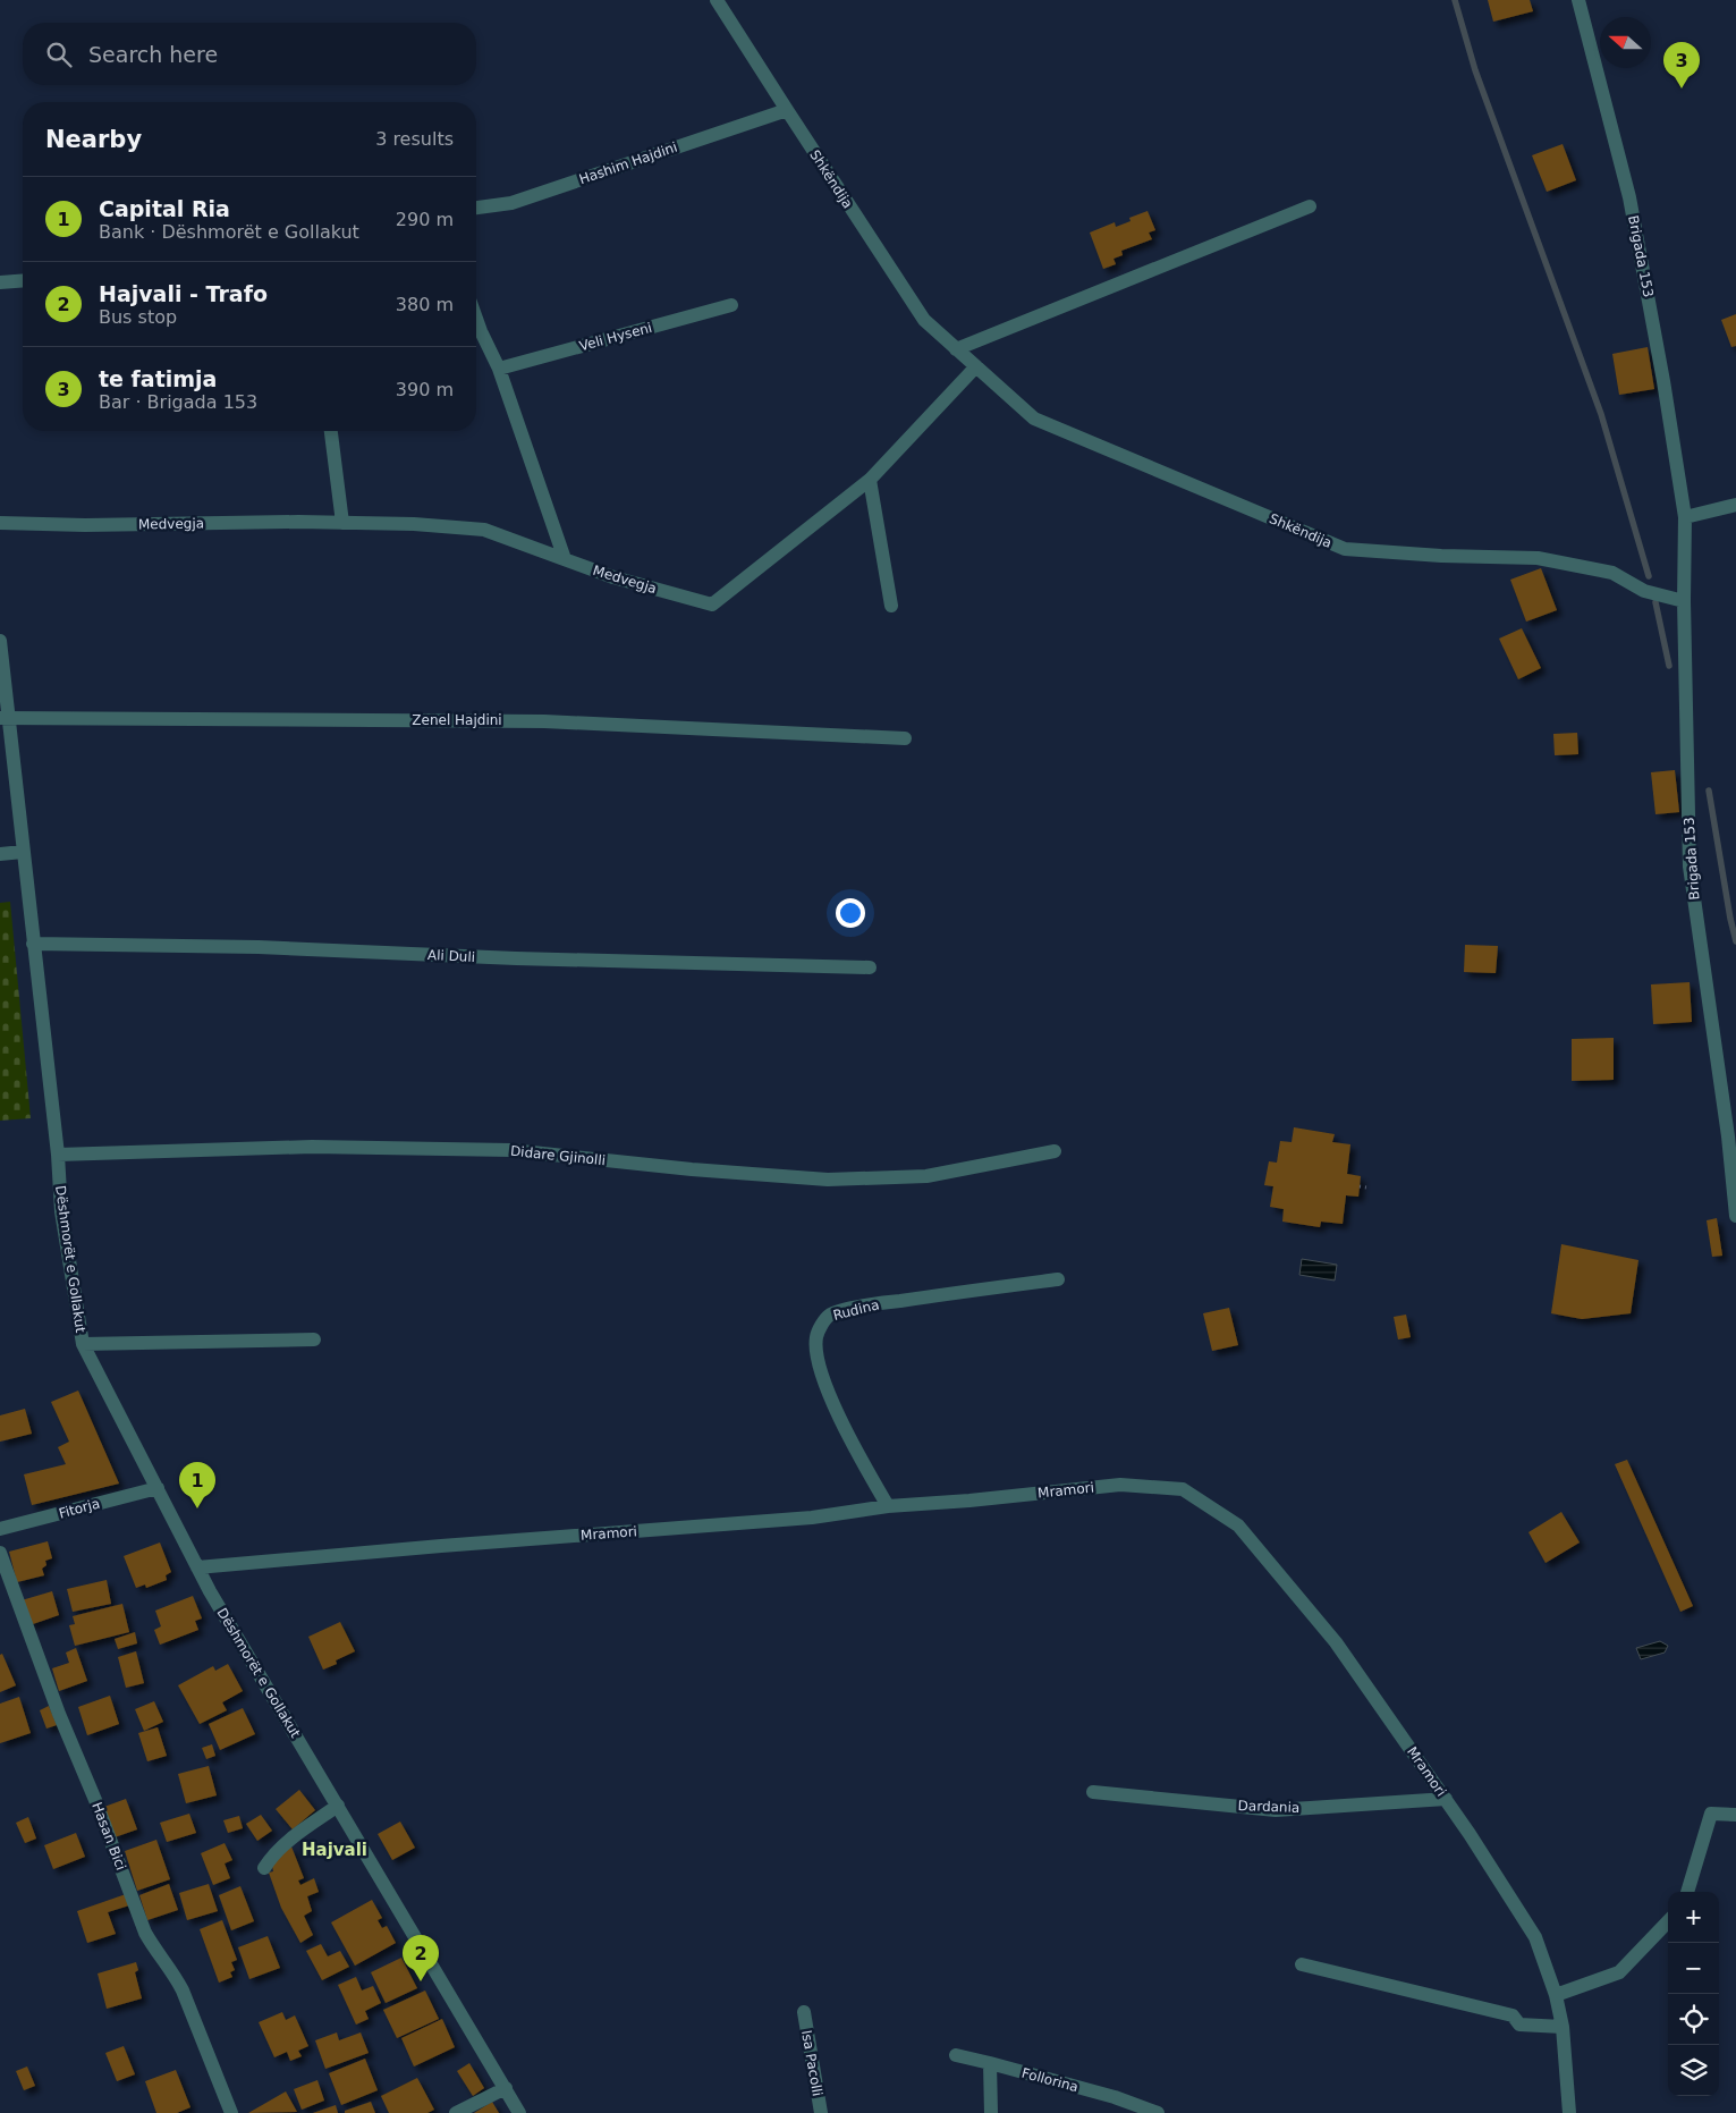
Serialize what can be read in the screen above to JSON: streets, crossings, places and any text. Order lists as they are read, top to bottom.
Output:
{
  "streets": {
    "street": [
      "Hashim Hajdini",
      "Shkëndija",
      "Brigada 153",
      "Veli Hyseni",
      "Medvegja",
      "Zenel Hajdini",
      "Ali Duli",
      "Didare Gjinolli",
      "Dëshmorët e Gollakut",
      "Rudina",
      "Mramori",
      "Fitorja",
      "Dardania",
      "Hasan Bici",
      "Isa Pacolli",
      "Follorina"
    ]
  },
  "crossings": [
    ["Hashim Hajdini", "Shkëndija"],
    ["Shkëndija", "Brigada 153"],
    ["Shkëndija", "Medvegja"],
    ["Zenel Hajdini", "Dëshmorët e Gollakut"],
    ["Ali Duli", "Dëshmorët e Gollakut"],
    ["Didare Gjinolli", "Dëshmorët e Gollakut"],
    ["Dëshmorët e Gollakut", "Mramori"],
    ["Dëshmorët e Gollakut", "Fitorja"],
    ["Rudina", "Mramori"],
    ["Mramori", "Dardania"]
  ],
  "districts": ["Hajvali"],
  "north": "left",
  "page": {
    "search": "Search here",
    "pins": ["3", "1", "2"],
    "heading": ["Nearby", "3 results"],
    "list": [
      {
        "mark": "1",
        "name": "Capital Ria",
        "note": "Bank · Dëshmorët e Gollakut",
        "value": "290 m"
      },
      {
        "mark": "2",
        "name": "Hajvali - Trafo",
        "note": "Bus stop",
        "value": "380 m"
      },
      {
        "mark": "3",
        "name": "te fatimja",
        "note": "Bar · Brigada 153",
        "value": "390 m"
      }
    ],
    "map_buttons": ["+", "−"]
  }
}
